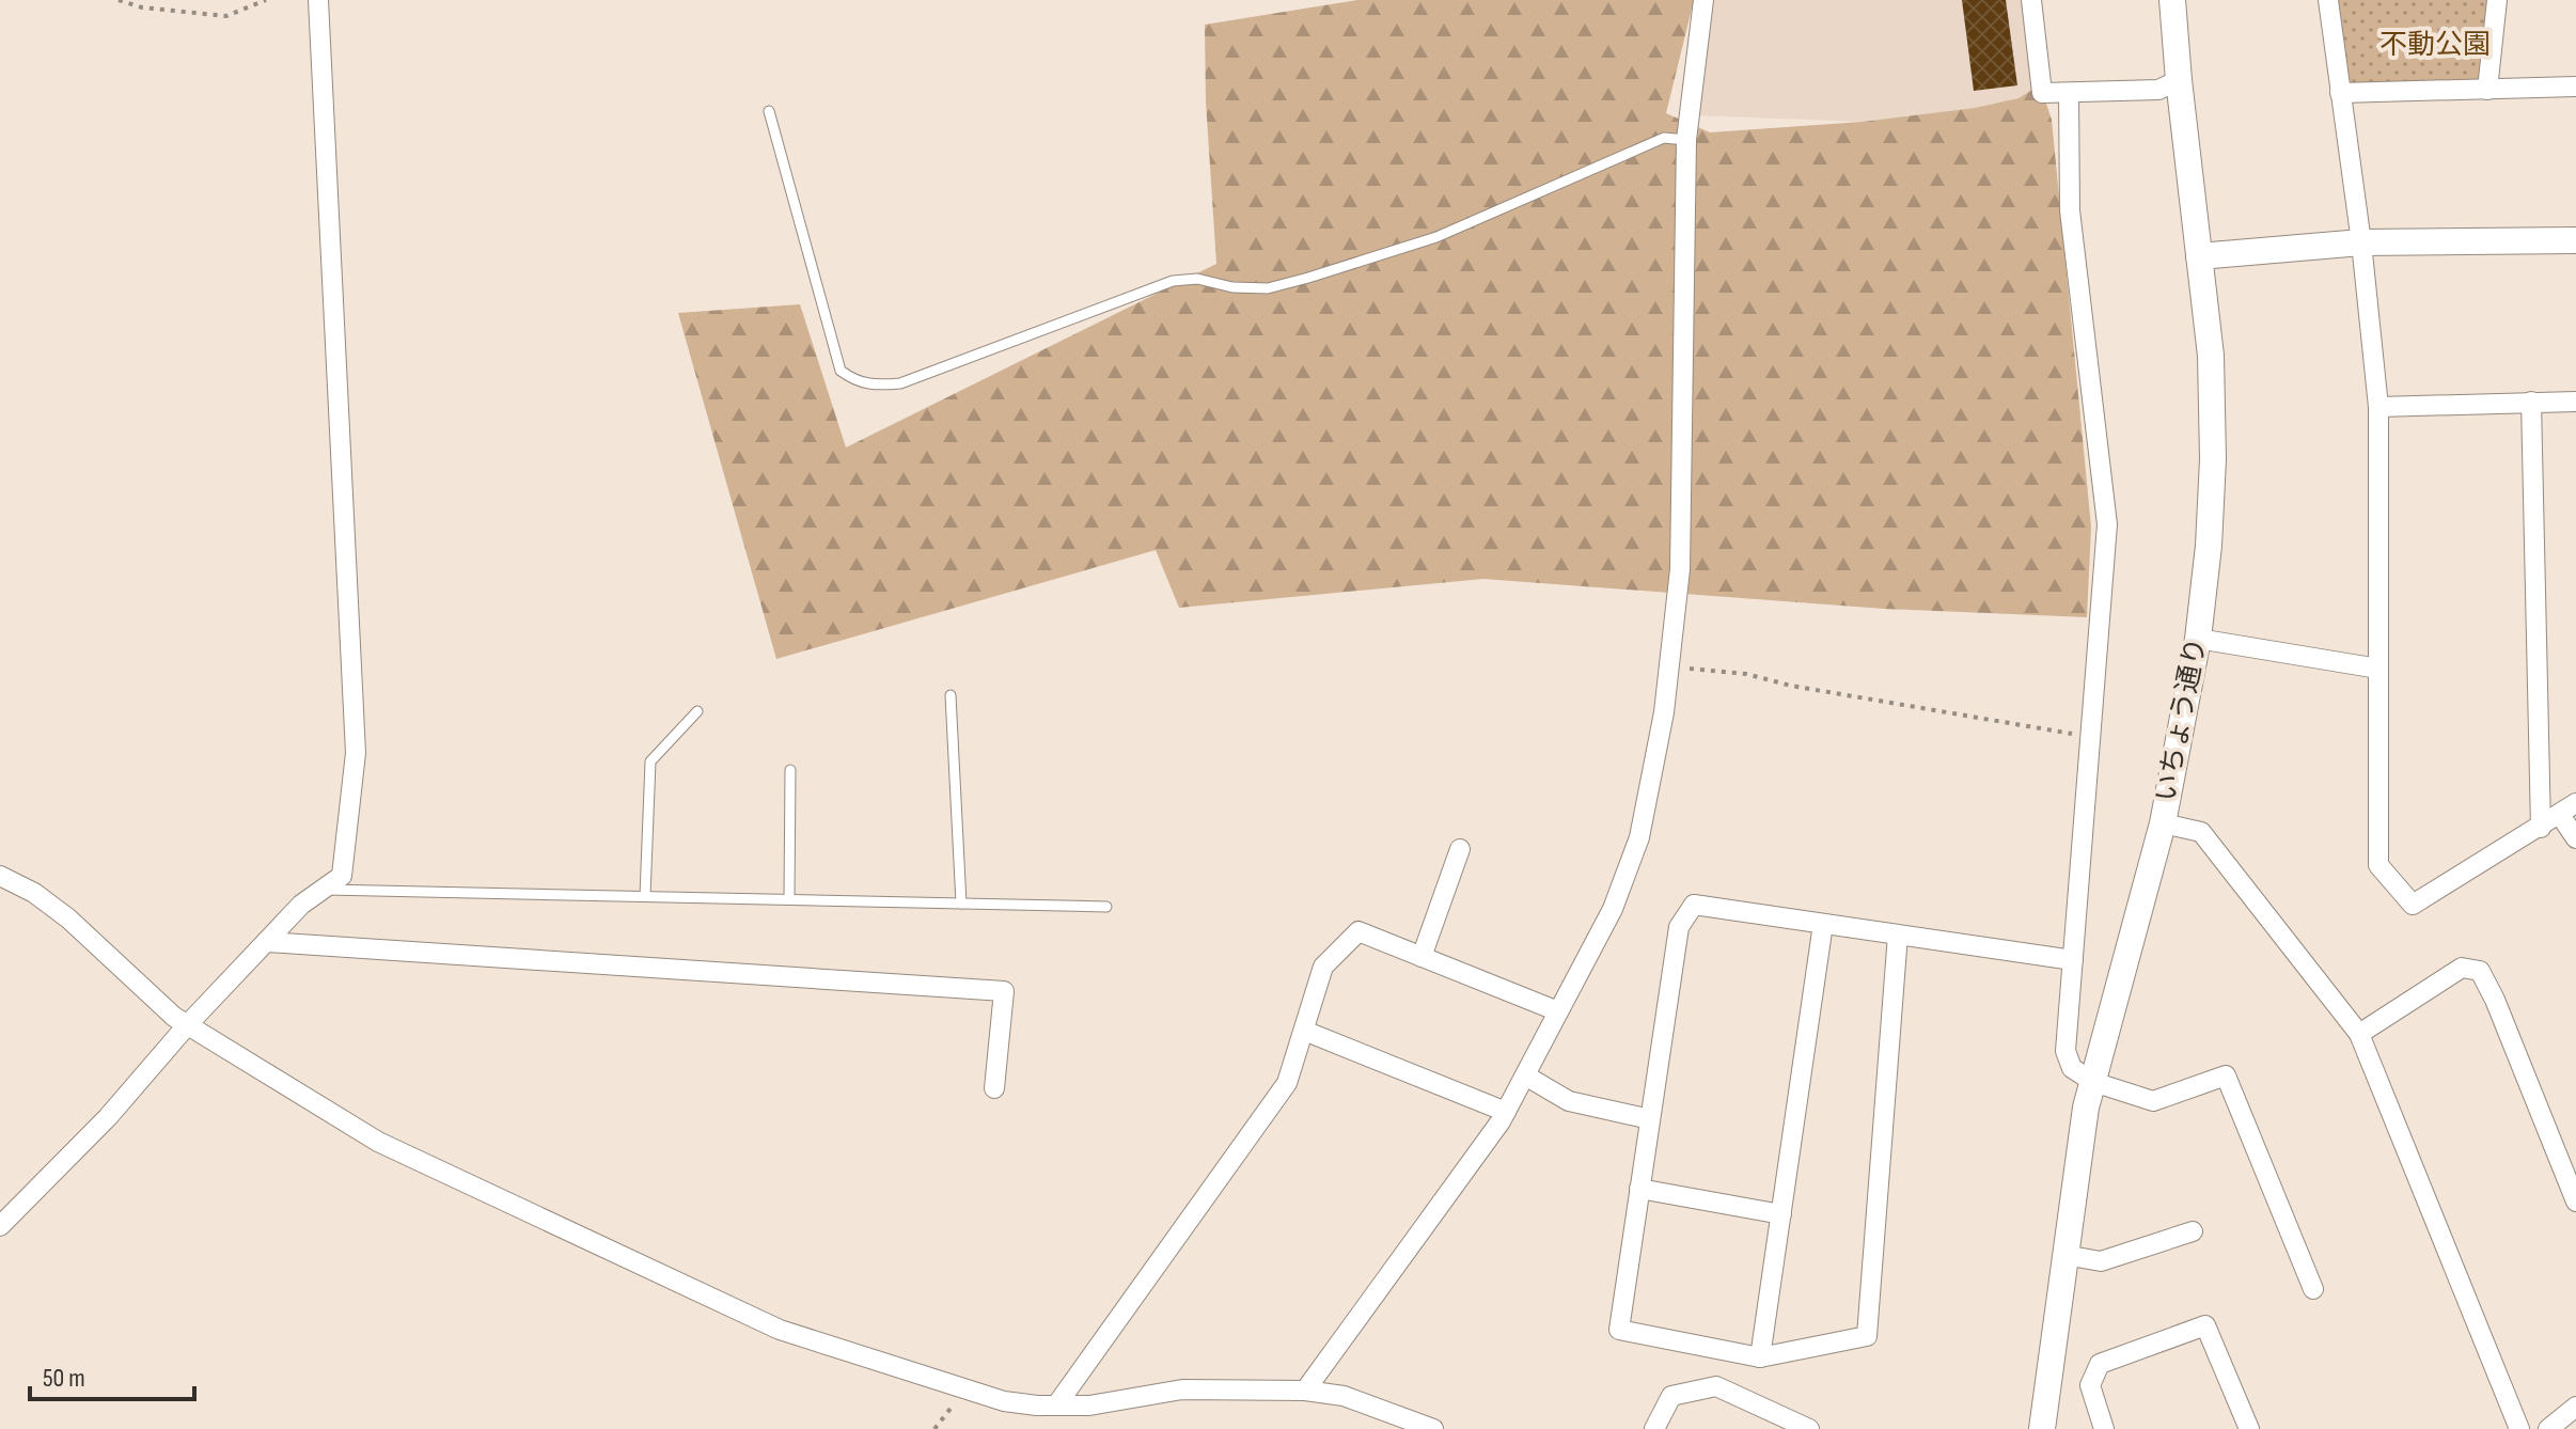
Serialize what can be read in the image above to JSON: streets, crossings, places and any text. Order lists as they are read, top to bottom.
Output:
{
  "streets": {
    "street": ["いちょう通り"]
  },
  "parks": ["不動公園"],
  "scale_bar": "50 m"
}
